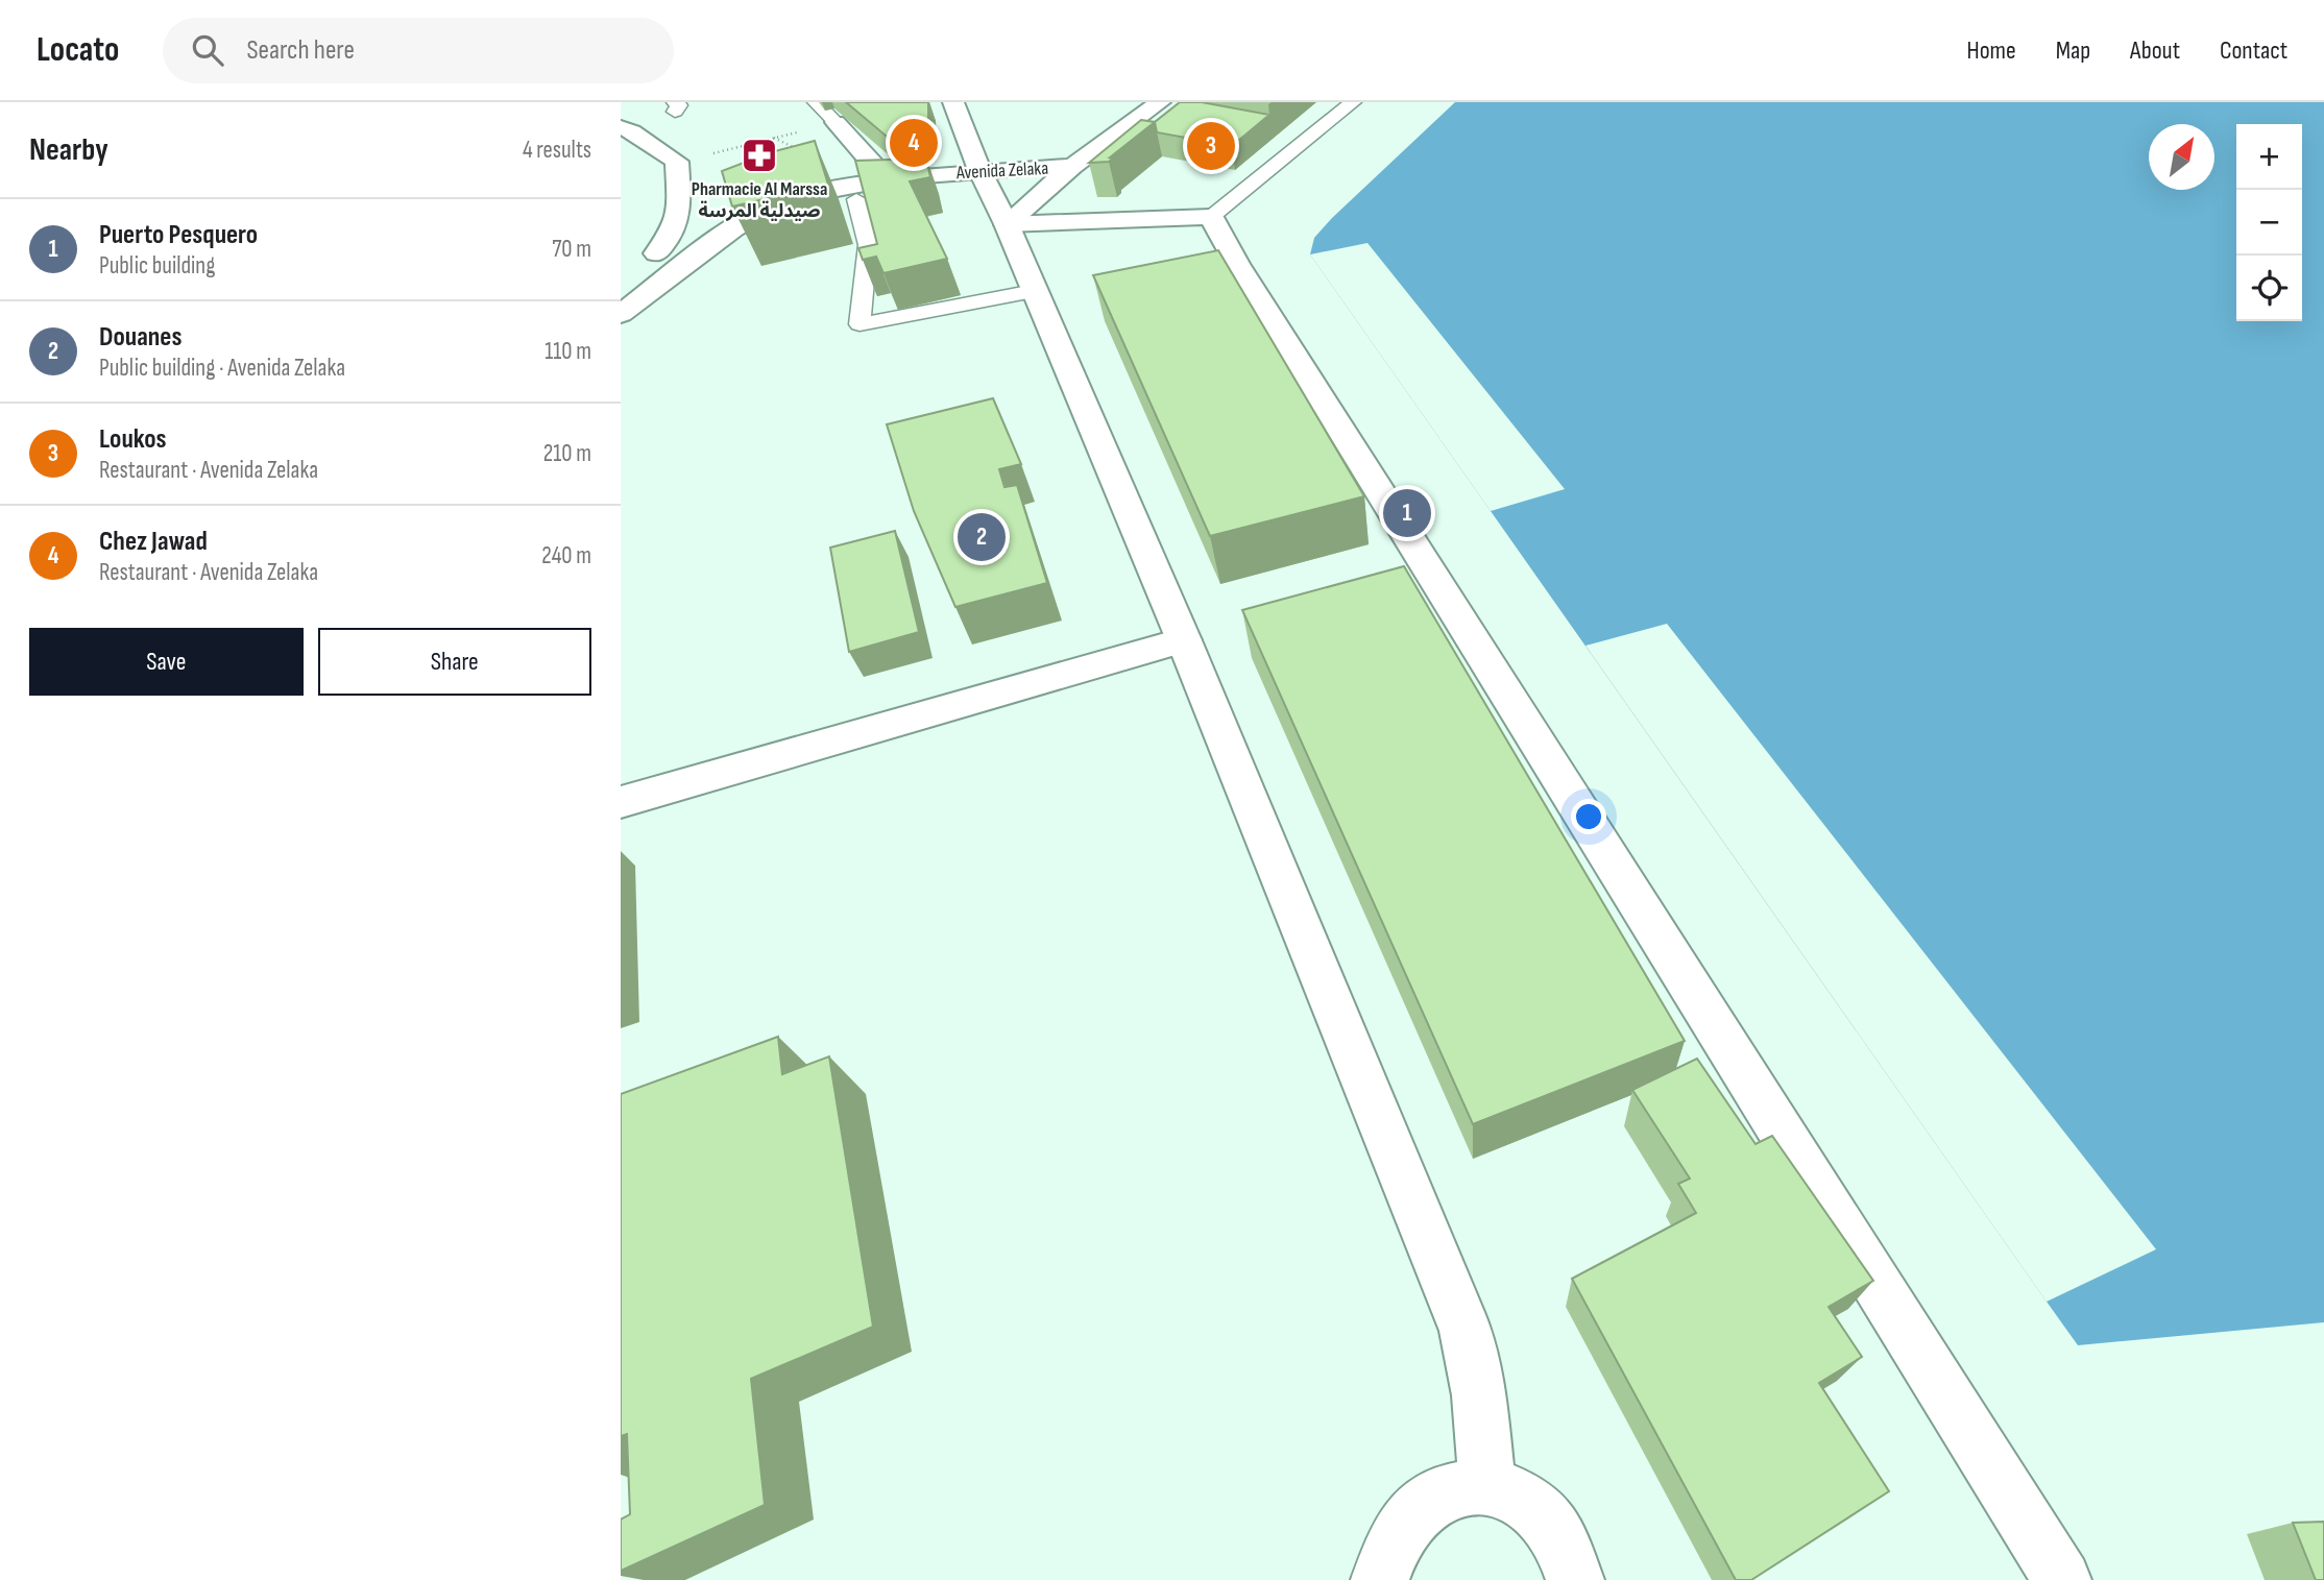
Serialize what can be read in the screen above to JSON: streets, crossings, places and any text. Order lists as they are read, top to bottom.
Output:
{
  "streets": {
    "street": ["Avenida Zelaka"]
  },
  "places": {
    "pharmacy": ["Pharmacie Al Marssa صيدلية المرسة"]
  },
  "north": "top right",
  "page": {
    "header": "Locato",
    "search": "Search here",
    "nav": [
      "Home",
      "Map",
      "About",
      "Contact"
    ],
    "heading": ["Nearby", "4 results"],
    "pins": [
      "4",
      "3",
      "1",
      "2"
    ],
    "map_buttons": ["+", "−"],
    "list": [
      {
        "mark": "1",
        "name": "Puerto Pesquero",
        "note": "Public building",
        "value": "70 m"
      },
      {
        "mark": "2",
        "name": "Douanes",
        "note": "Public building · Avenida Zelaka",
        "value": "110 m"
      },
      {
        "mark": "3",
        "name": "Loukos",
        "note": "Restaurant · Avenida Zelaka",
        "value": "210 m"
      },
      {
        "mark": "4",
        "name": "Chez Jawad",
        "note": "Restaurant · Avenida Zelaka",
        "value": "240 m"
      }
    ],
    "buttons": ["Save", "Share"]
  }
}
